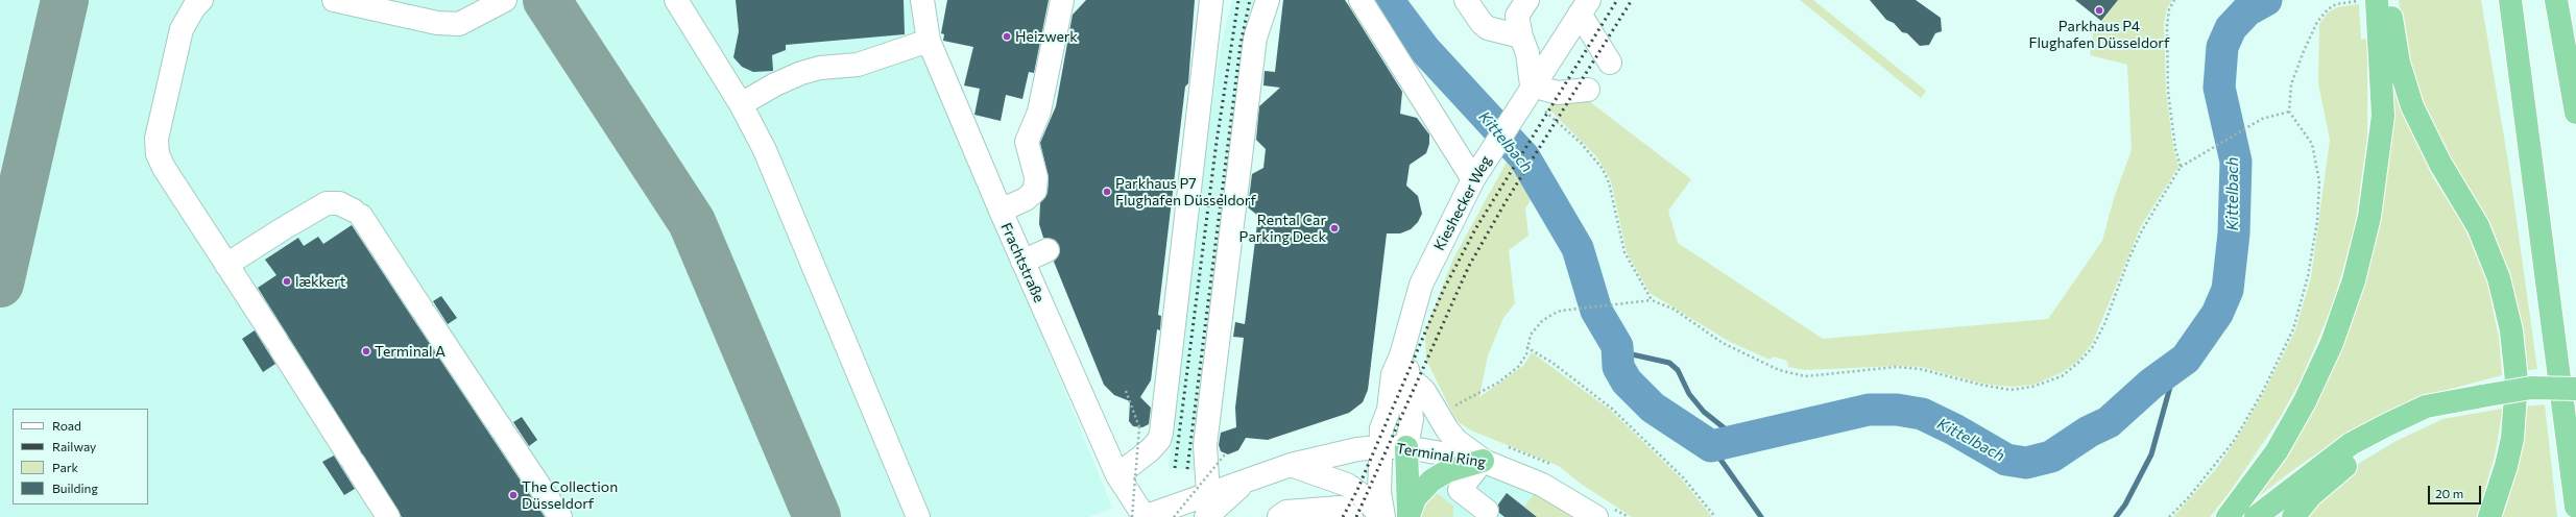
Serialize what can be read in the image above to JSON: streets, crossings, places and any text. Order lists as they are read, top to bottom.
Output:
{
  "streets": {
    "street": ["Kieshecker Weg", "Frachtstraße", "Terminal Ring"]
  },
  "crossings": [
    ["Kieshecker Weg", "Terminal Ring"],
    ["Frachtstraße", "Terminal Ring"]
  ],
  "water": ["Kittelbach"],
  "places": [
    "Parkhaus P4 Flughafen Düsseldorf",
    "Heizwerk",
    "Parkhaus P7 Flughafen Düsseldorf",
    "Rental Car Parking Deck",
    "lækkert",
    "Terminal A",
    "The Collection Düsseldorf"
  ],
  "legend": [
    "Road",
    "Railway",
    "Park",
    "Building"
  ],
  "scale_bar": "20 m"
}
